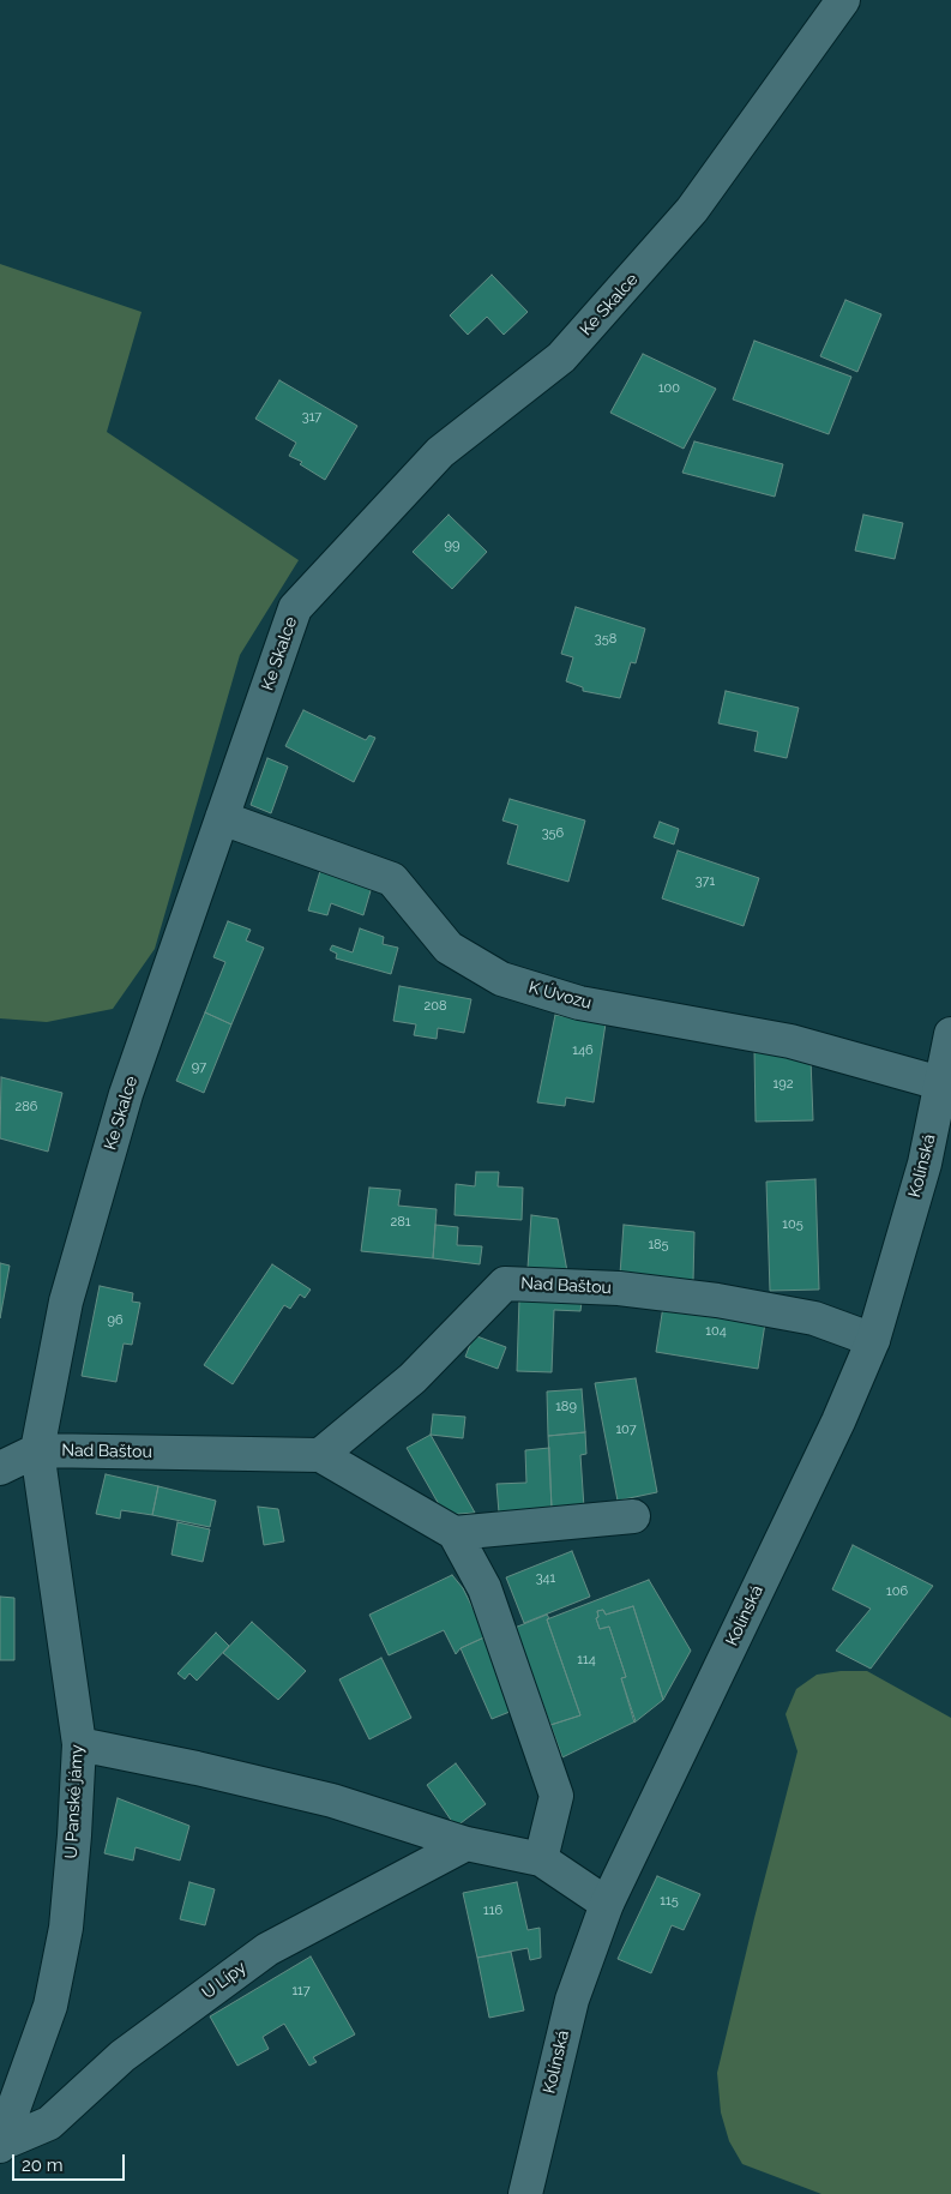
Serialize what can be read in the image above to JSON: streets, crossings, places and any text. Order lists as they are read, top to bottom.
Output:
{
  "streets": {
    "street": [
      "Ke Skalce",
      "K Úvozu",
      "Kolínská",
      "Nad Baštou",
      "U Panské jámy",
      "U Lípy"
    ]
  },
  "crossings": [
    ["Ke Skalce", "K Úvozu"],
    ["Ke Skalce", "Nad Baštou"],
    ["Ke Skalce", "U Panské jámy"],
    ["K Úvozu", "Kolínská"],
    ["Kolínská", "Nad Baštou"],
    ["Nad Baštou", "U Panské jámy"],
    ["U Panské jámy", "U Lípy"]
  ],
  "house_numbers": [
    "100",
    "317",
    "99",
    "358",
    "356",
    "371",
    "208",
    "146",
    "97",
    "192",
    "286",
    "281",
    "105",
    "185",
    "96",
    "104",
    "189",
    "107",
    "341",
    "106",
    "114",
    "115",
    "116",
    "117"
  ],
  "scale_bar": "20 m"
}
